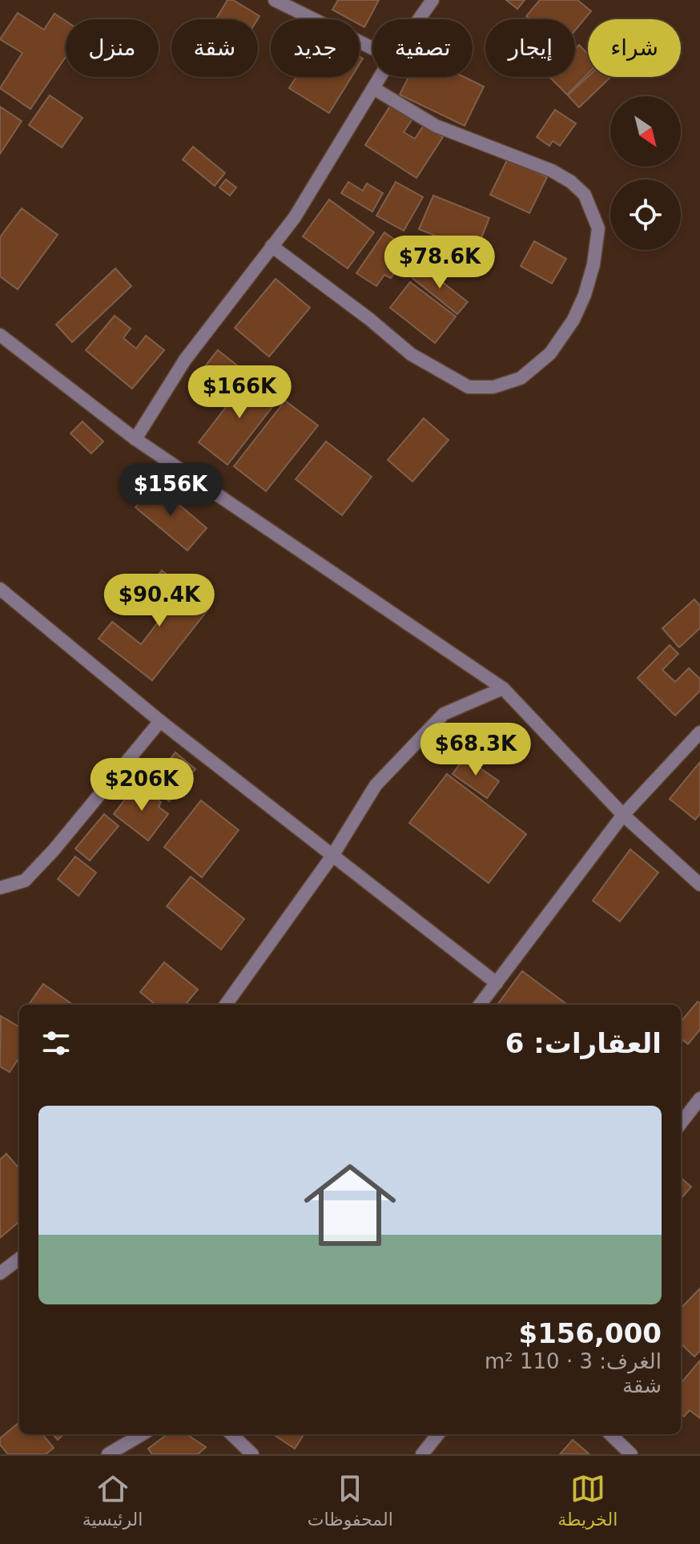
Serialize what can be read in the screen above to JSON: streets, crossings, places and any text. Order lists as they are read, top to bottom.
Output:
{
  "north": "bottom right",
  "page": {
    "chip": [
      "شراء",
      "إيجار",
      "تصفية",
      "جديد",
      "شقة",
      "منزل"
    ],
    "price": [
      "$78.6K",
      "$166K",
      "$156K",
      "$90.4K",
      "$68.3K",
      "$206K"
    ],
    "heading": "العقارات: 6",
    "list": [
      {
        "name": "$156,000",
        "note": "الغرف: 3 · 110 m² · شقة"
      }
    ],
    "tabs": ["الخريطة", "المحفوظات", "الرئيسية"]
  }
}
